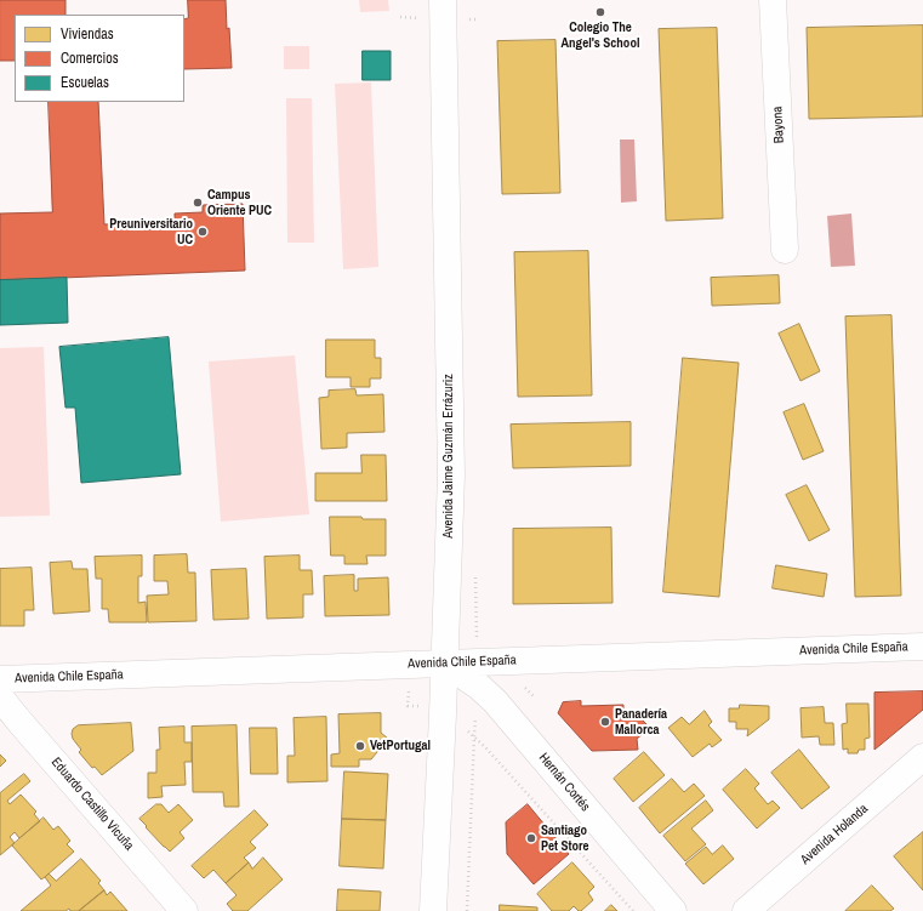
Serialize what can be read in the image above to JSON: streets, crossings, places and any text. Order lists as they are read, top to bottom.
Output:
{
  "streets": {
    "street": [
      "Bayona",
      "Avenida Jaime Guzmán Errázuriz",
      "Avenida Chile España",
      "Hernán Cortés",
      "Eduardo Castillo Vicuña",
      "Avenida Holanda"
    ]
  },
  "crossings": [
    ["Avenida Jaime Guzmán Errázuriz", "Avenida Chile España"],
    ["Avenida Jaime Guzmán Errázuriz", "Hernán Cortés"],
    ["Avenida Chile España", "Hernán Cortés"]
  ],
  "places": [
    "Colegio The Angel's School",
    "Campus Oriente PUC",
    "Preuniversitario UC",
    "Panadería Mallorca",
    "VetPortugal",
    "Santiago Pet Store"
  ],
  "legend": ["Viviendas", "Comercios", "Escuelas"]
}
